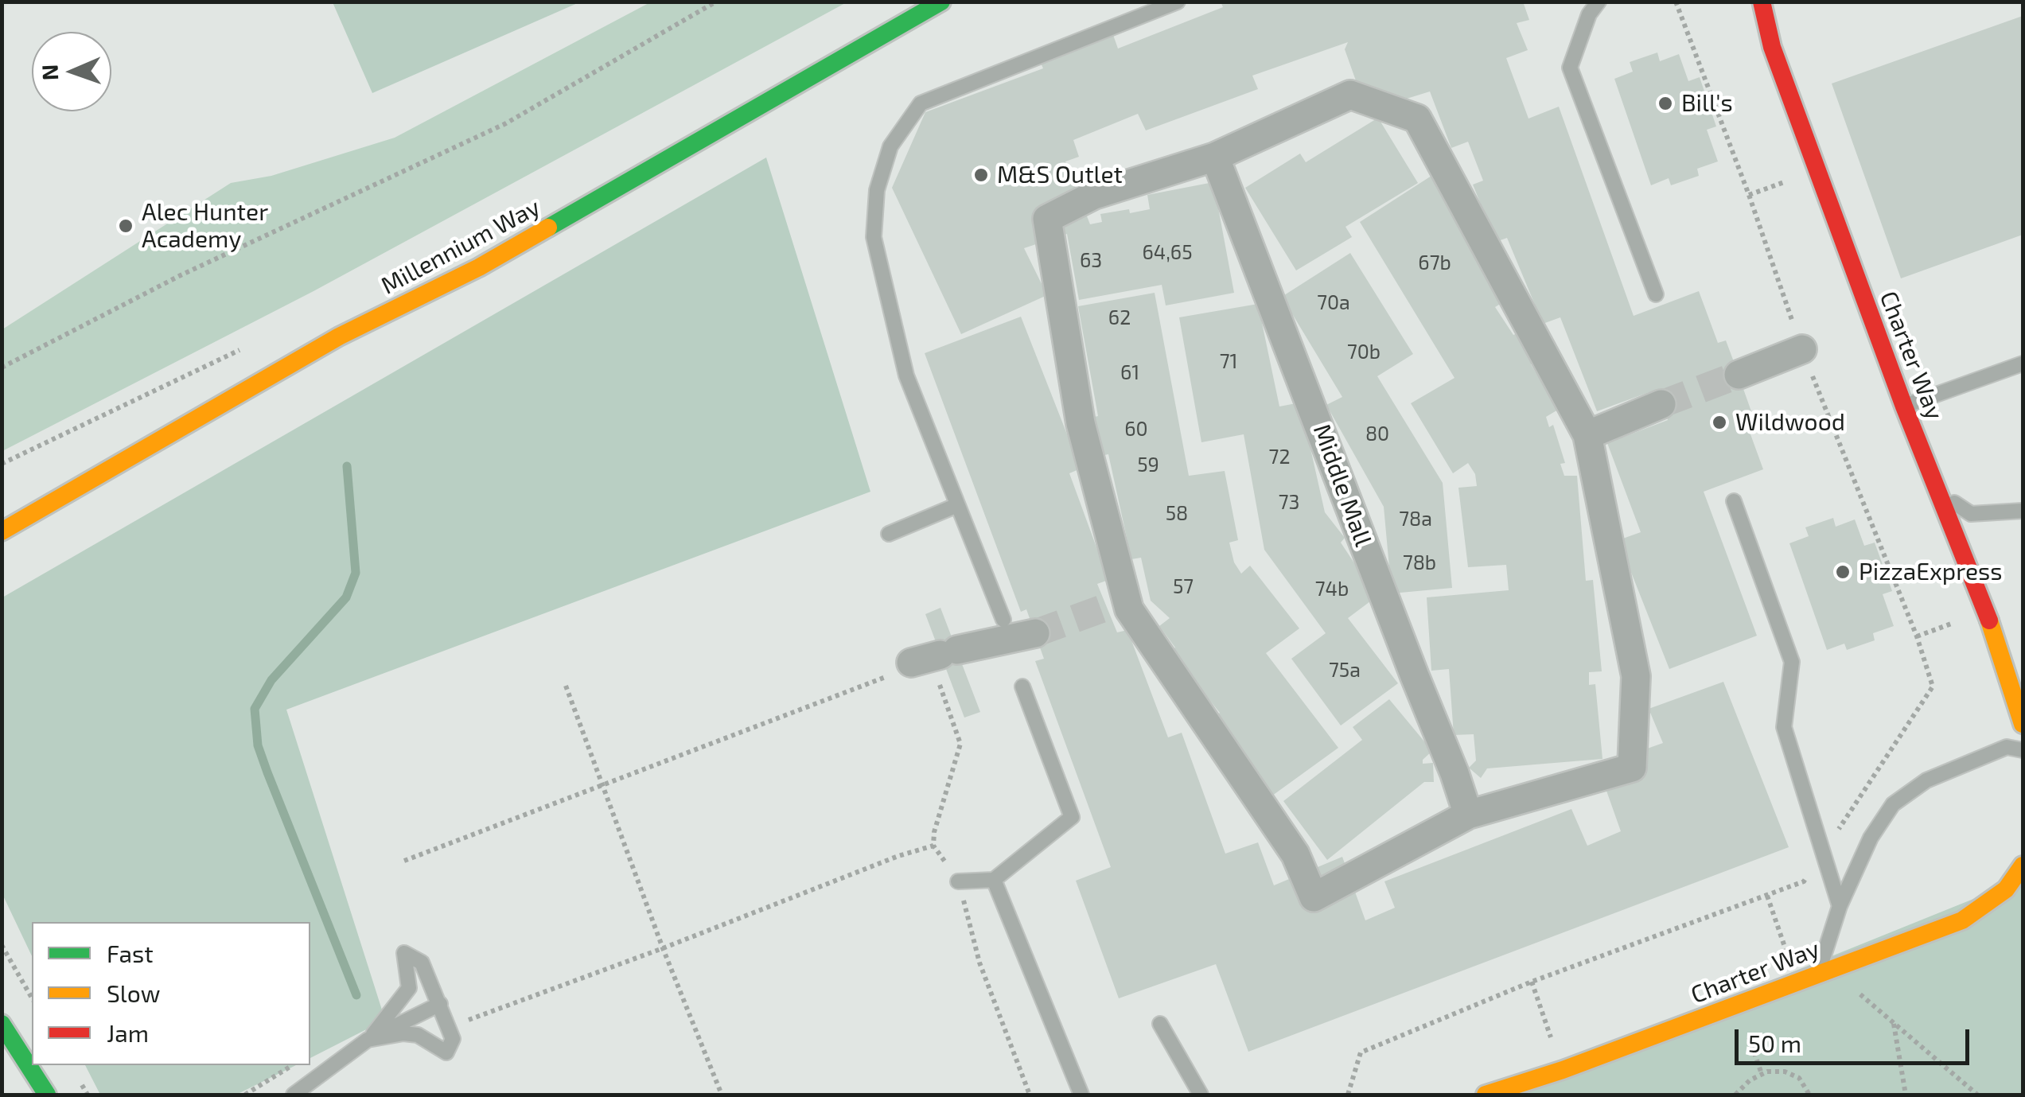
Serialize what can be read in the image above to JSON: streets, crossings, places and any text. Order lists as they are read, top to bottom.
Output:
{
  "streets": {
    "street": ["Millennium Way", "Charter Way", "Middle Mall"]
  },
  "places": [
    "Bill's",
    "M&S Outlet",
    "Alec Hunter Academy",
    "Wildwood",
    "PizzaExpress"
  ],
  "house_numbers": [
    "64,65",
    "63",
    "67b",
    "70a",
    "62",
    "70b",
    "71",
    "61",
    "60",
    "80",
    "72",
    "59",
    "73",
    "58",
    "78a",
    "78b",
    "57",
    "74b",
    "75a"
  ],
  "legend": ["Fast", "Slow", "Jam"],
  "scale_bar": "50 m",
  "north": "left"
}
